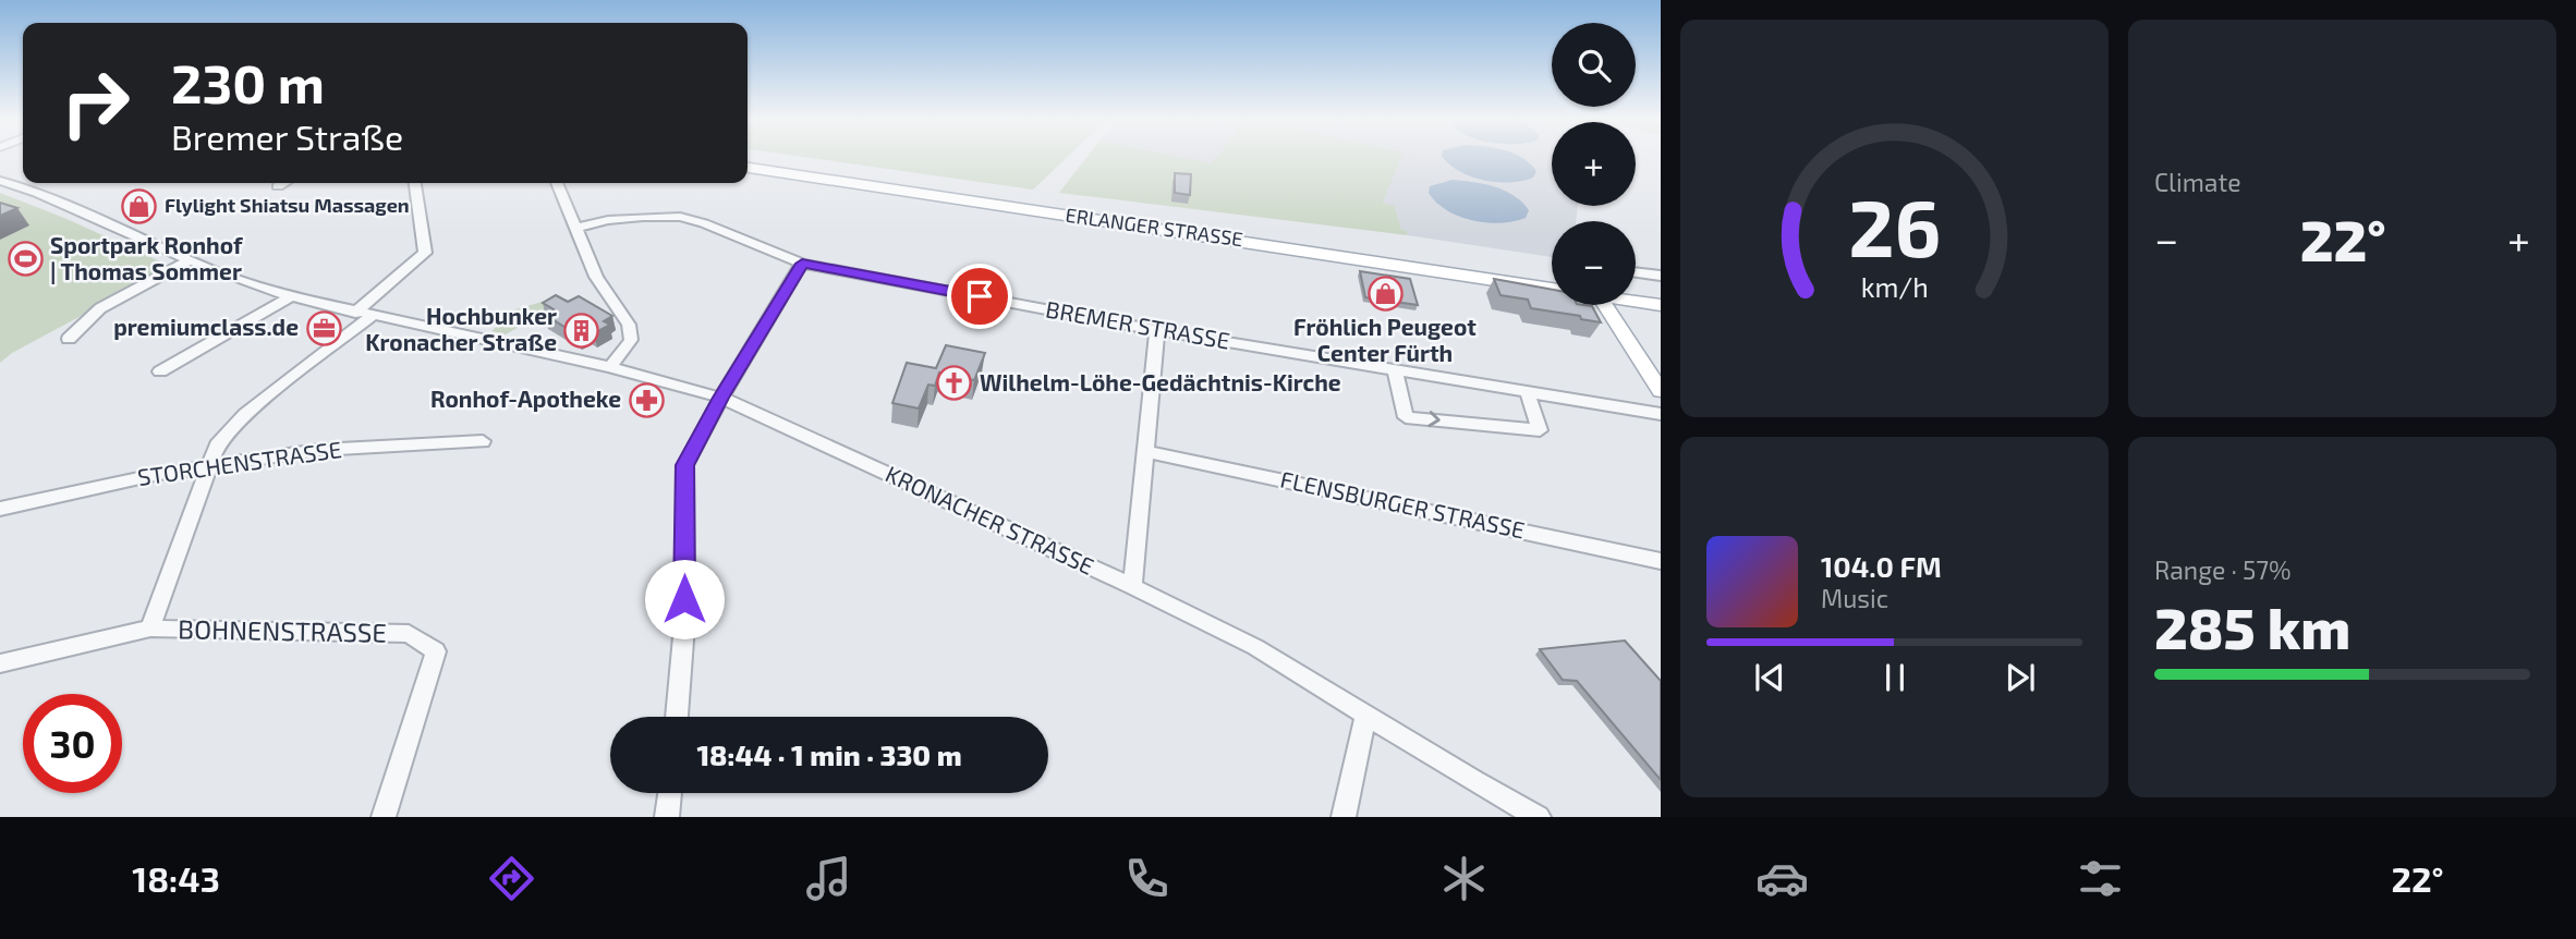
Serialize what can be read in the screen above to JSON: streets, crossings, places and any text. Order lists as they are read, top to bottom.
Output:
{
  "streets": {
    "main road": ["ERLANGER STRASSE"],
    "street": [
      "BREMER STRASSE",
      "STORCHENSTRASSE",
      "FLENSBURGER STRASSE",
      "KRONACHER STRASSE",
      "BOHNENSTRASSE"
    ]
  },
  "places": {
    "shop": ["Flylight Shiatsu Massagen", "Fröhlich Peugeot Center Fürth"],
    "sports": ["Sportpark Ronhof | Thomas Sommer"],
    "office": ["premiumclass.de"],
    "building": ["Hochbunker Kronacher Straße"],
    "church": ["Wilhelm-Löhe-Gedächtnis-Kirche"],
    "pharmacy": ["Ronhof-Apotheke"]
  },
  "page": {
    "tile": [
      "Climate",
      ["Range · 57%", "285 km"]
    ],
    "map_buttons": ["+", "−"],
    "turn": ["230 m", "Bremer Straße"],
    "heat": ["−", "22°", "+"],
    "song": ["104.0 FM", "Music"],
    "limit": "30",
    "trip": "18:44 · 1 min · 330 m",
    "tabs": ["18:43", "22°"],
    "gauge": ["26", "km/h"]
  }
}
